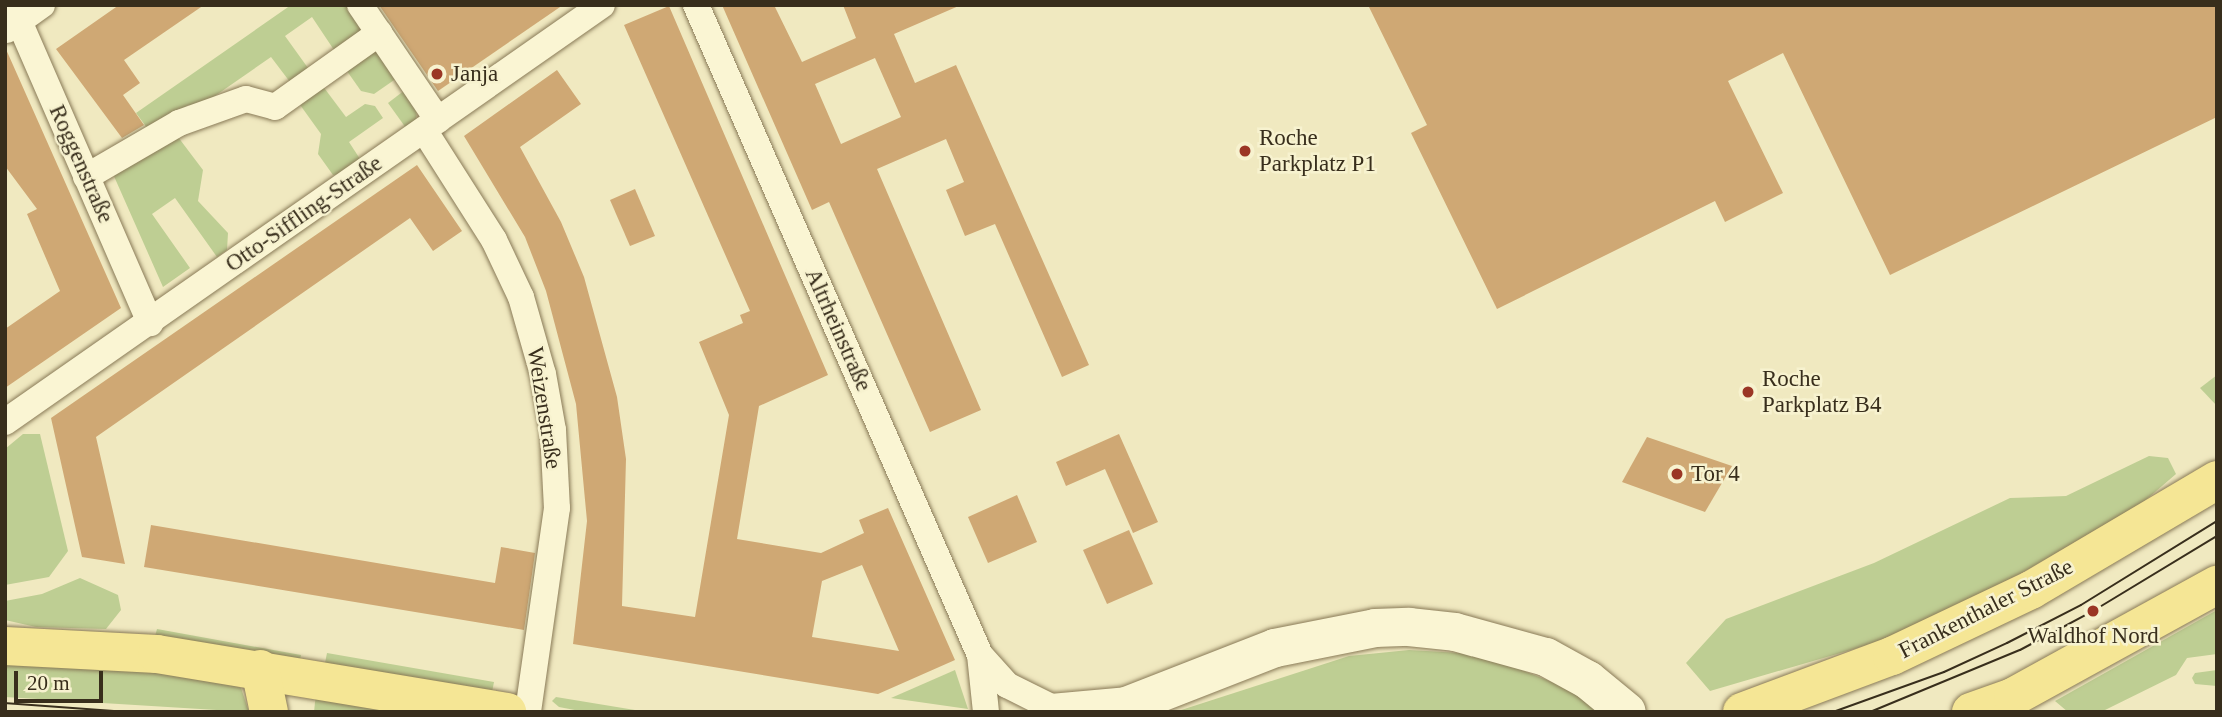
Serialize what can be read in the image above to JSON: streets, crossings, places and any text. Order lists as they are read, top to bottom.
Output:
{
  "streets": {
    "main road": ["Frankenthaler Straße"],
    "street": [
      "Roggenstraße",
      "Otto-Siffling-Straße",
      "Altrheinstraße",
      "Weizenstraße"
    ]
  },
  "crossings": [
    ["Roggenstraße", "Otto-Siffling-Straße"],
    ["Otto-Siffling-Straße", "Weizenstraße"]
  ],
  "places": [
    "Janja",
    "Roche Parkplatz P1",
    "Roche Parkplatz B4",
    "Tor 4",
    "Waldhof Nord"
  ],
  "scale_bar": "20 m"
}
